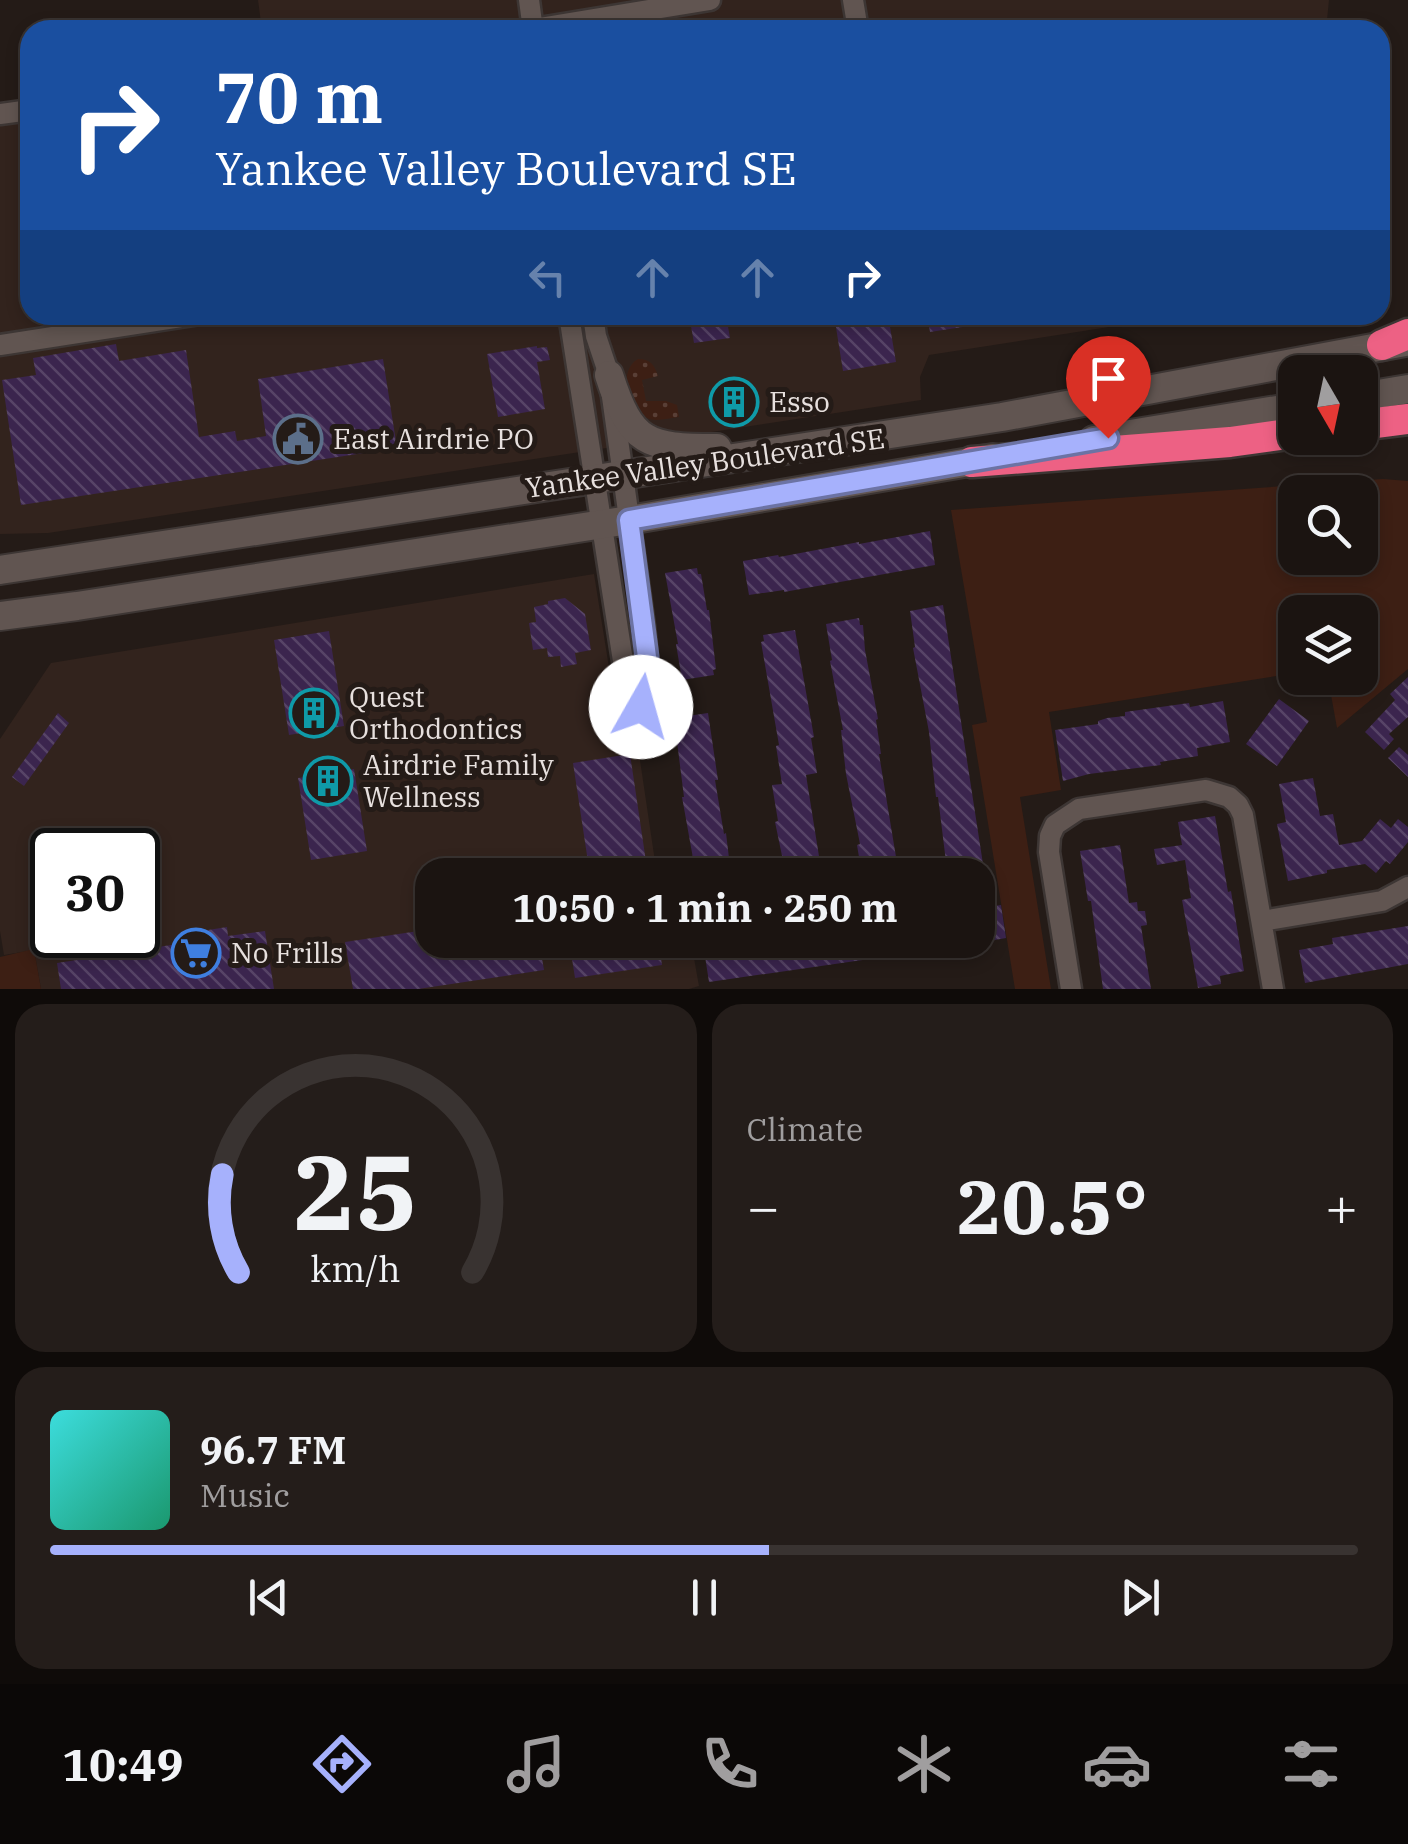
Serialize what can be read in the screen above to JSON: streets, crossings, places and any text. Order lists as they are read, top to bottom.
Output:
{
  "streets": {
    "main road": ["Yankee Valley Boulevard SE"]
  },
  "places": {
    "building": ["Esso", "Quest Orthodontics", "Airdrie Family Wellness"],
    "public building": ["East Airdrie PO"],
    "supermarket": ["No Frills"]
  },
  "north": "bottom",
  "page": {
    "turn": ["70 m", "Yankee Valley Boulevard SE"],
    "limit": "30",
    "trip": "10:50 · 1 min · 250 m",
    "tile": "Climate",
    "heat": ["−", "20.5°", "+"],
    "song": ["96.7 FM", "Music"],
    "tabs": "10:49",
    "gauge": ["25", "km/h"]
  }
}
